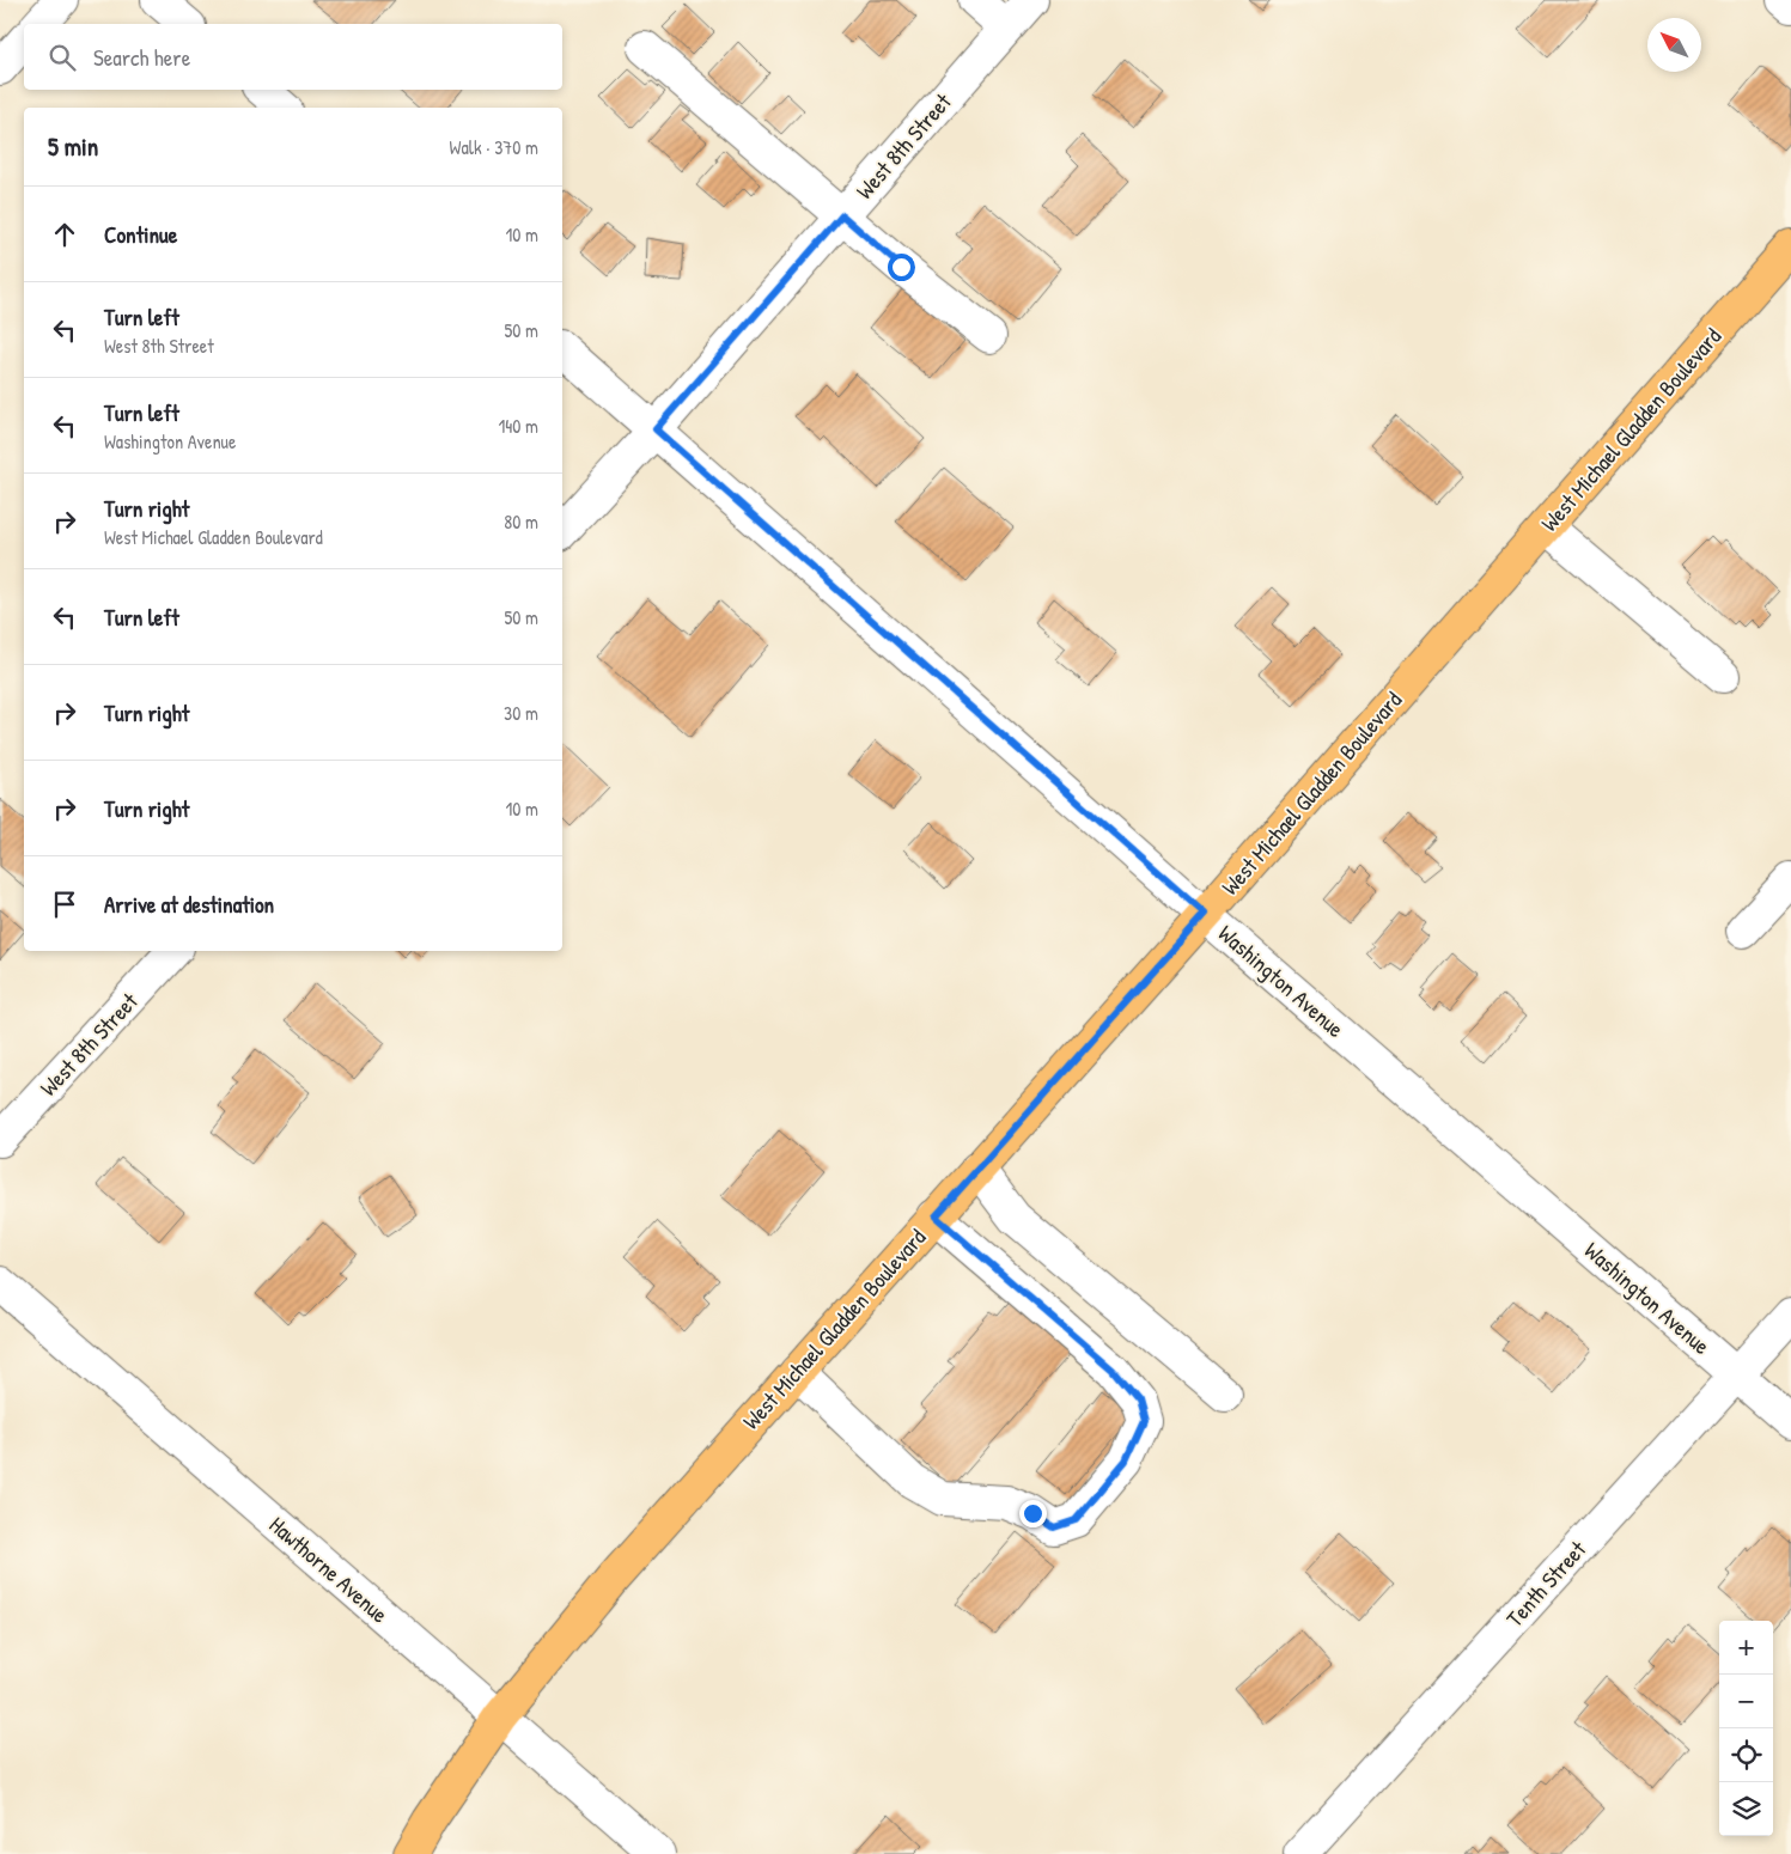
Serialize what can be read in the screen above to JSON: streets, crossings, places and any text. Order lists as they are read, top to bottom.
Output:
{
  "streets": {
    "main road": ["West Michael Gladden Boulevard"],
    "street": [
      "West 8th Street",
      "Washington Avenue",
      "Hawthorne Avenue",
      "Tenth Street"
    ]
  },
  "crossings": [
    ["West 8th Street", "Washington Avenue"],
    ["West Michael Gladden Boulevard", "Washington Avenue"],
    ["West Michael Gladden Boulevard", "Hawthorne Avenue"],
    ["Washington Avenue", "Tenth Street"]
  ],
  "north": "top left",
  "page": {
    "search": "Search here",
    "heading": ["5 min", "Walk · 370 m"],
    "list": [
      ["Continue", "10 m"],
      ["Turn left", "West 8th Street", "50 m"],
      ["Turn left", "Washington Avenue", "140 m"],
      ["Turn right", "West Michael Gladden Boulevard", "80 m"],
      ["Turn left", "50 m"],
      ["Turn right", "30 m"],
      ["Turn right", "10 m"],
      "Arrive at destination"
    ],
    "map_buttons": ["+", "−"]
  }
}
